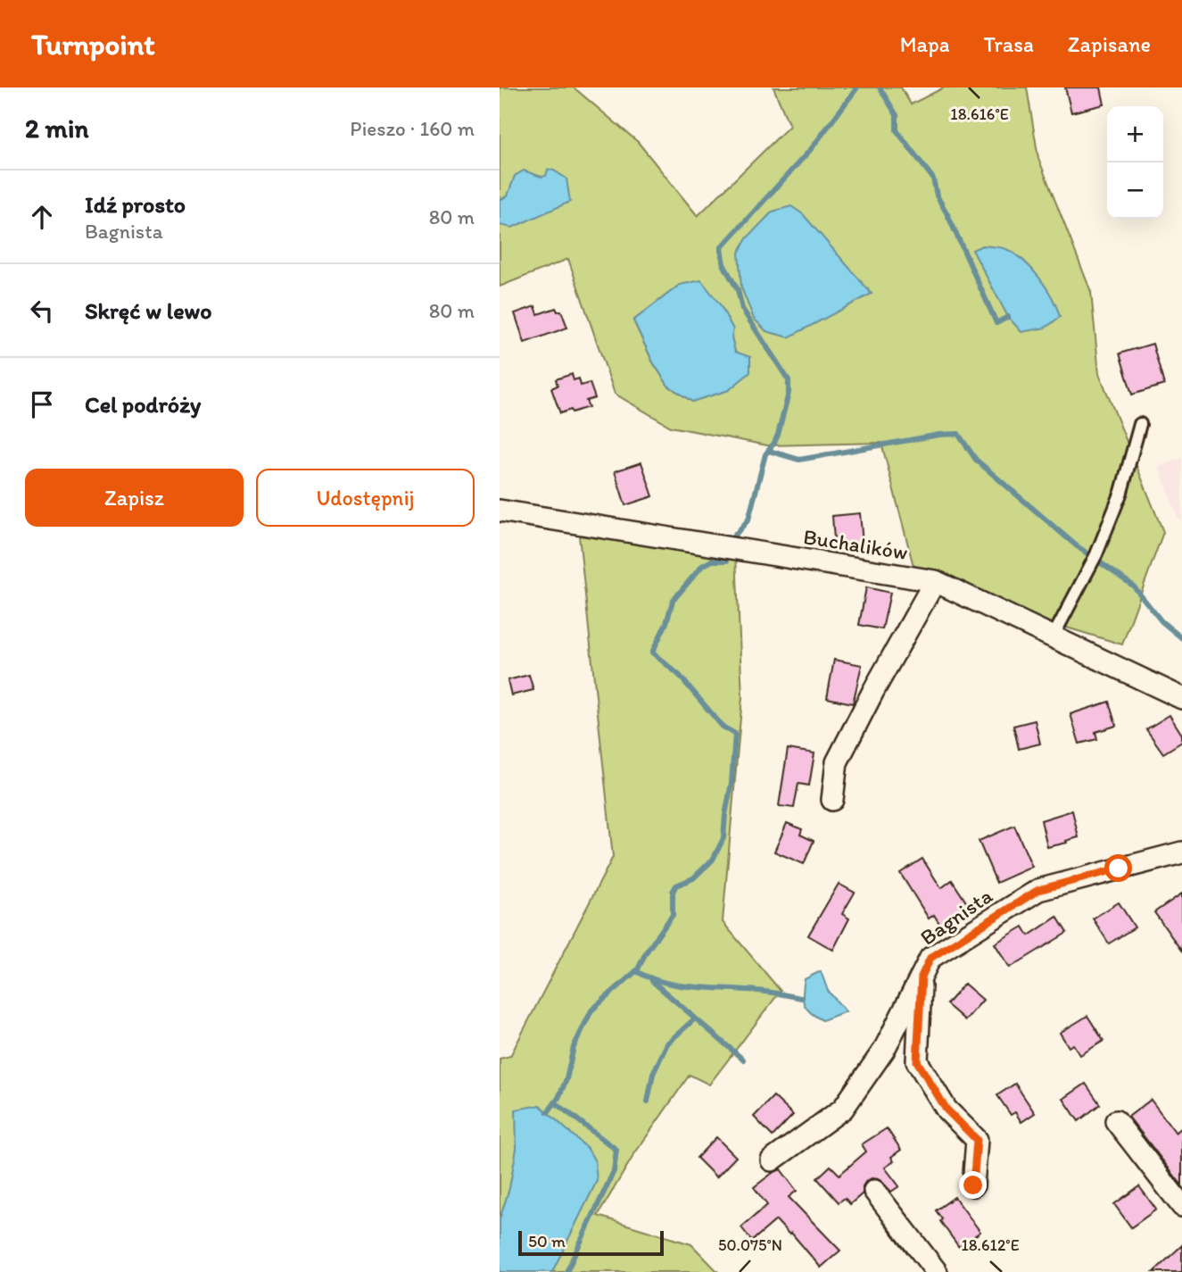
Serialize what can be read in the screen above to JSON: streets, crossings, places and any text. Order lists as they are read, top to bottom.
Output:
{
  "streets": {
    "street": ["Buchalików", "Bagnista"]
  },
  "scale_bar": "50 m",
  "page": {
    "header": "Turnpoint",
    "nav": ["Mapa", "Trasa", "Zapisane"],
    "heading": ["2 min", "Pieszo · 160 m"],
    "map_buttons": ["+", "−"],
    "list": [
      ["Idź prosto", "Bagnista", "80 m"],
      ["Skręć w lewo", "80 m"],
      "Cel podróży"
    ],
    "buttons": ["Zapisz", "Udostępnij"],
    "scale": "50 m"
  },
  "coordinates": ["18.616°E", "50.075°N", "18.612°E"]
}
